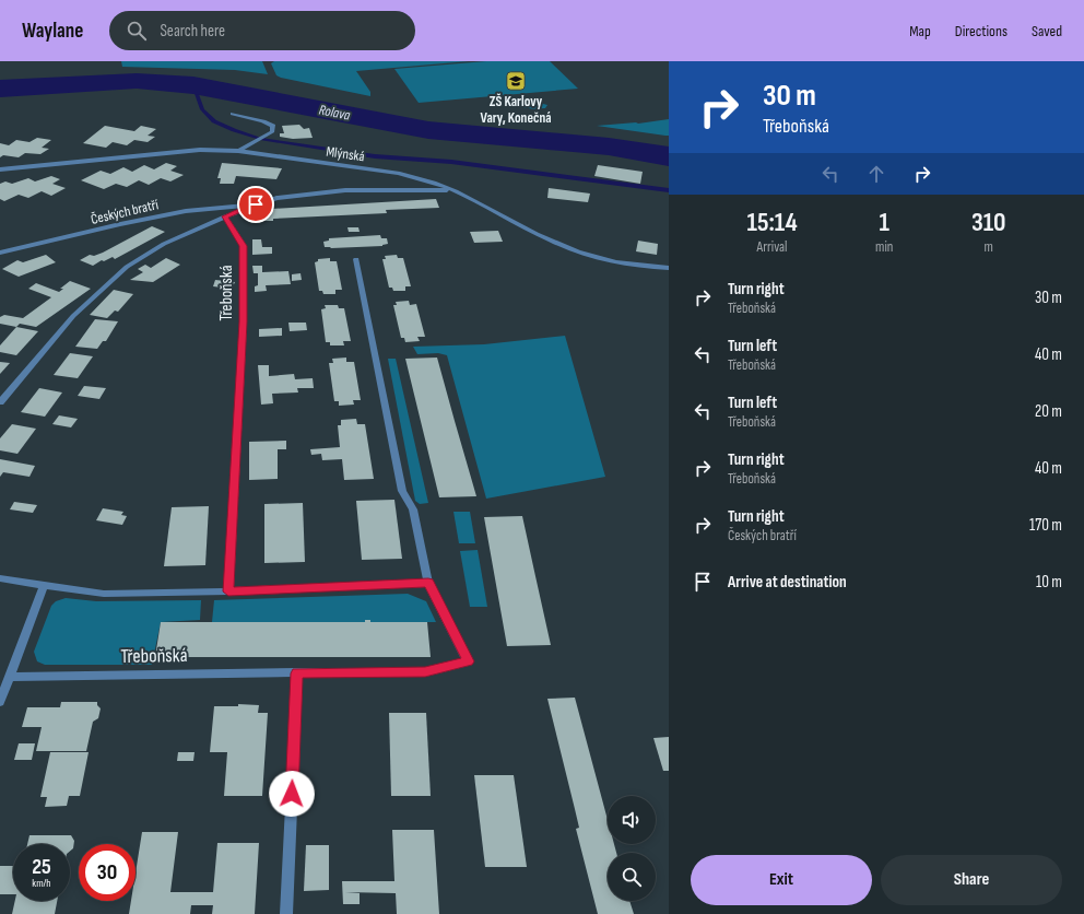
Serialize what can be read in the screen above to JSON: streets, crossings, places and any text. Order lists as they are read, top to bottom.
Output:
{
  "streets": {
    "street": ["Mlýnská", "Českých bratří", "Třeboňská"]
  },
  "crossings": [
    ["Mlýnská", "Českých bratří"],
    ["Českých bratří", "Třeboňská"]
  ],
  "water": ["Rolava"],
  "places": {
    "school or university": ["ZŠ Karlovy Vary, Konečná"]
  },
  "page": {
    "header": "Waylane",
    "search": "Search here",
    "nav": ["Map", "Directions", "Saved"],
    "turn": ["30 m", "Třeboňská"],
    "eta": [
      "15:14",
      "Arrival",
      "1",
      "min",
      "310",
      "m"
    ],
    "list": [
      {
        "name": "Turn right",
        "note": "Třeboňská",
        "value": "30 m"
      },
      {
        "name": "Turn left",
        "note": "Třeboňská",
        "value": "40 m"
      },
      {
        "name": "Turn left",
        "note": "Třeboňská",
        "value": "20 m"
      },
      {
        "name": "Turn right",
        "note": "Třeboňská",
        "value": "40 m"
      },
      {
        "name": "Turn right",
        "note": "Českých bratří",
        "value": "170 m"
      },
      {
        "name": "Arrive at destination",
        "value": "10 m"
      }
    ],
    "speed": "25 km/h",
    "limit": "30",
    "buttons": ["Exit", "Share"]
  }
}
